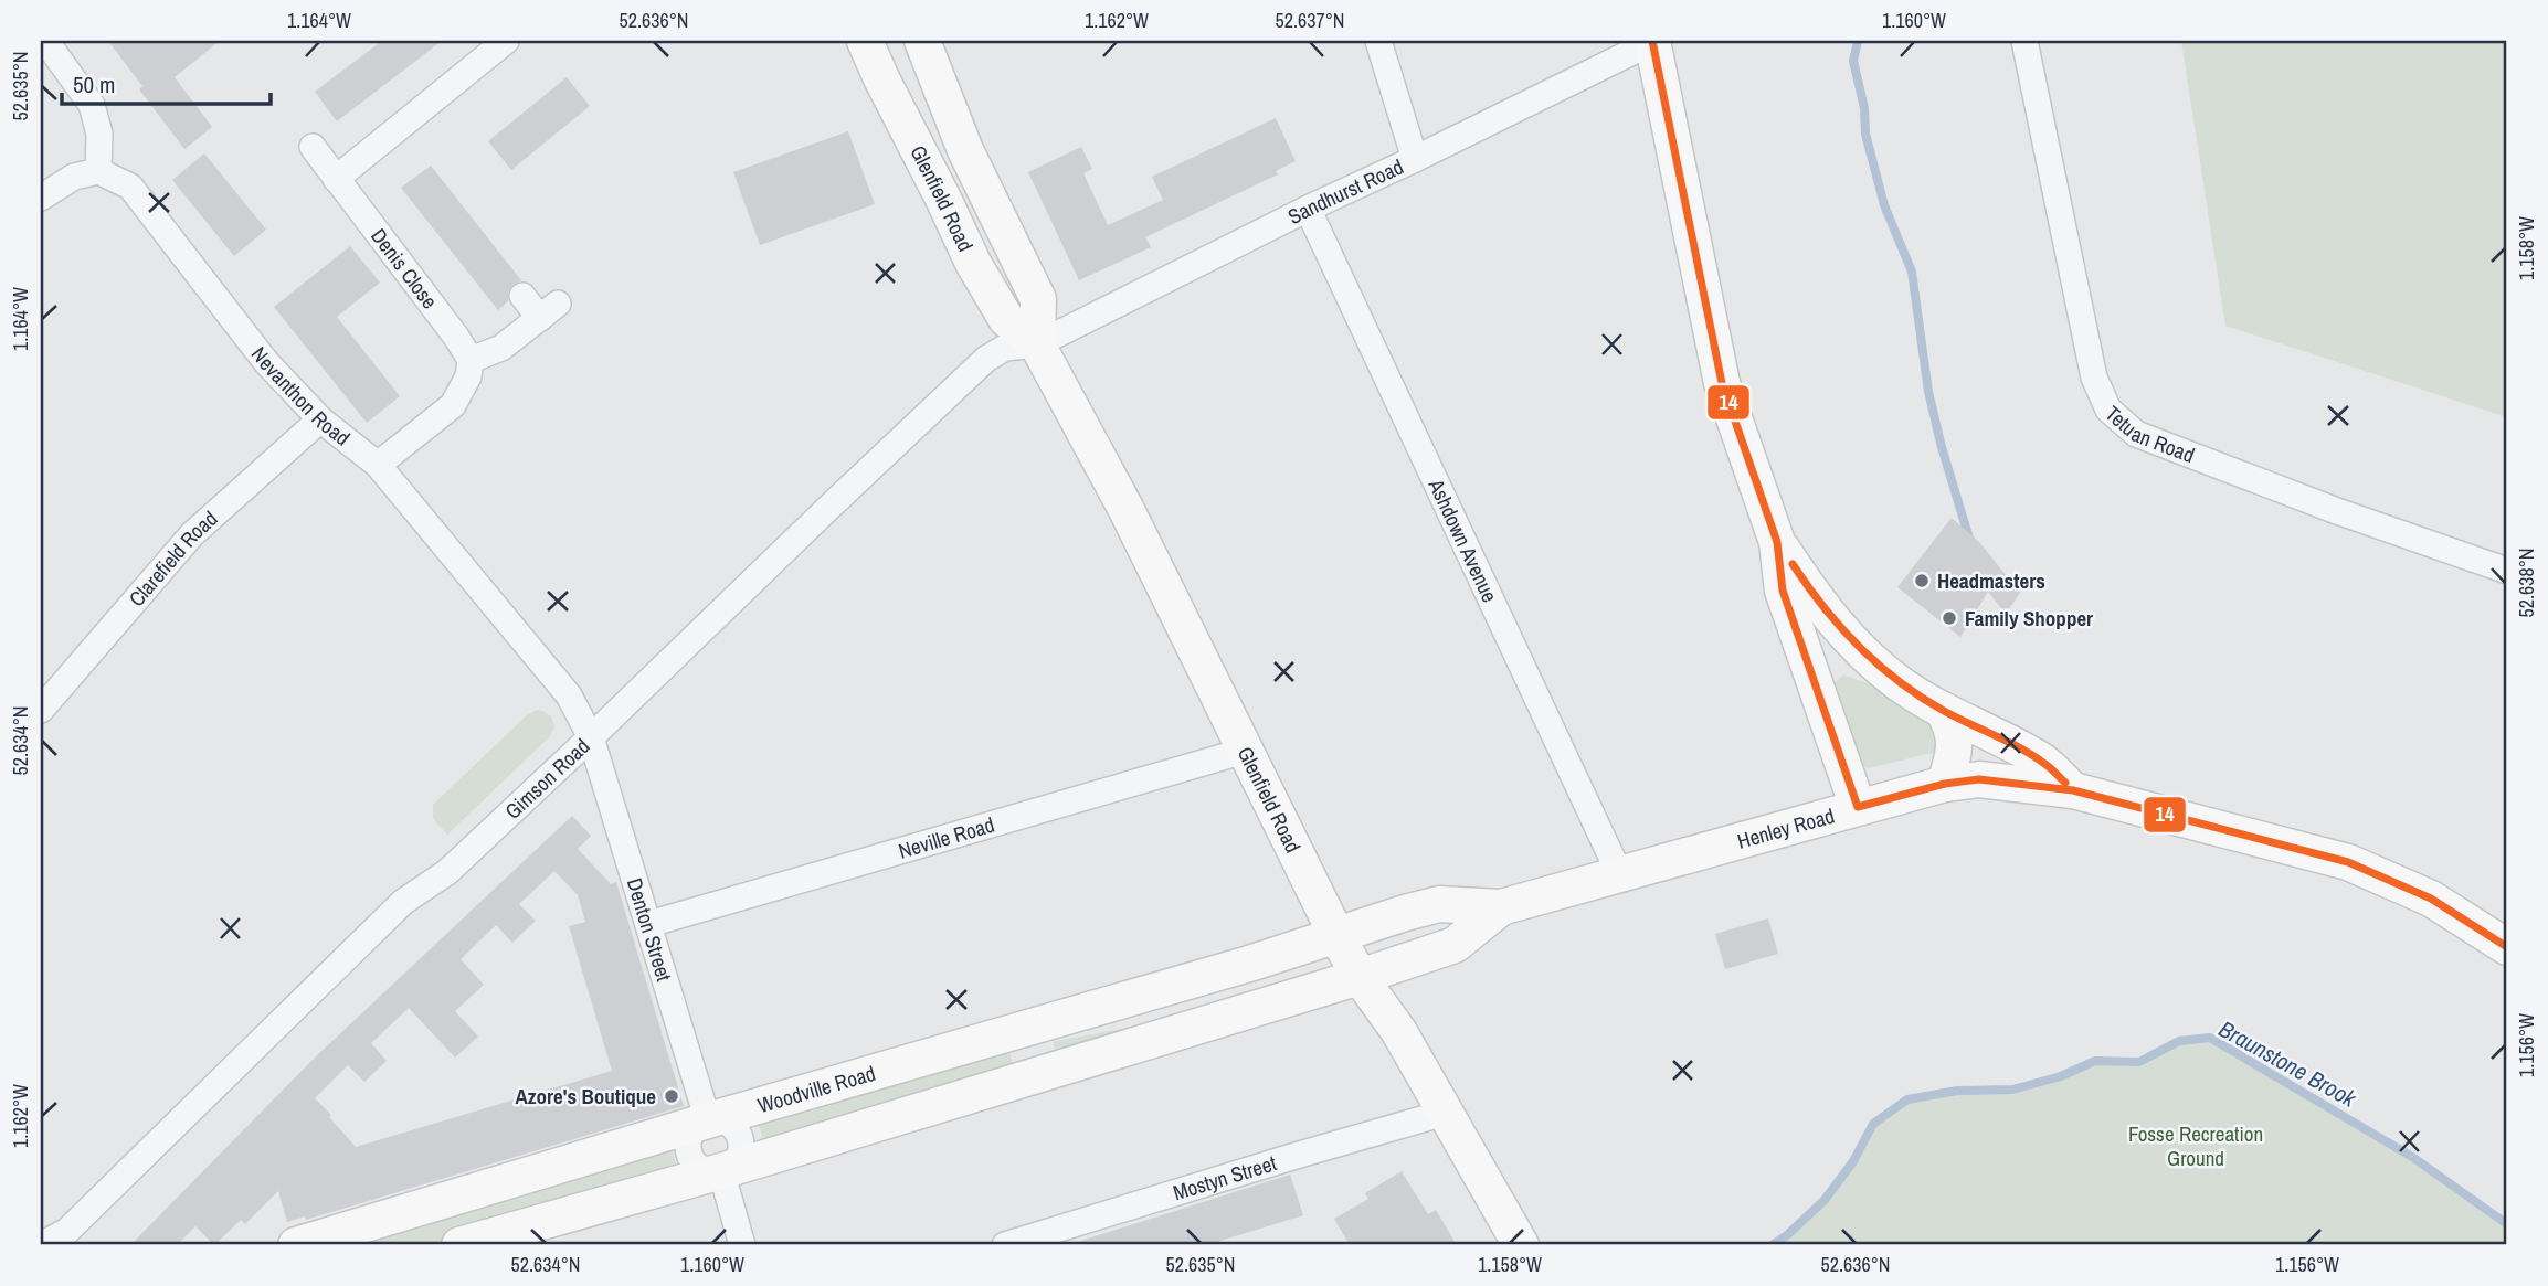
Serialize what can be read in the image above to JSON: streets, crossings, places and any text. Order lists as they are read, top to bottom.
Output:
{
  "streets": {
    "street": [
      "Sandhurst Road",
      "Glenfield Road",
      "Denis Close",
      "Nevanthon Road",
      "Tetuan Road",
      "Ashdown Avenue",
      "Clarefield Road",
      "Gimson Road",
      "Henley Road",
      "Neville Road",
      "Denton Street",
      "Woodville Road",
      "Mostyn Street"
    ]
  },
  "crossings": [
    ["Sandhurst Road", "Glenfield Road"],
    ["Sandhurst Road", "Ashdown Avenue"],
    ["Sandhurst Road", "Gimson Road"],
    ["Glenfield Road", "Gimson Road"],
    ["Glenfield Road", "Henley Road"],
    ["Glenfield Road", "Neville Road"],
    ["Glenfield Road", "Woodville Road"],
    ["Glenfield Road", "Mostyn Street"],
    ["Nevanthon Road", "Clarefield Road"],
    ["Nevanthon Road", "Gimson Road"],
    ["Nevanthon Road", "Denton Street"],
    ["Ashdown Avenue", "Henley Road"],
    ["Gimson Road", "Denton Street"],
    ["Henley Road", "Woodville Road"],
    ["Neville Road", "Denton Street"],
    ["Denton Street", "Woodville Road"]
  ],
  "water": ["Braunstone Brook"],
  "parks": ["Fosse Recreation Ground"],
  "places": ["Headmasters", "Family Shopper", "Azore's Boutique"],
  "lines": ["transit line 14"],
  "scale_bar": "50 m",
  "coordinates": [
    "1.164°W",
    "52.636°N",
    "1.162°W",
    "52.637°N",
    "1.160°W",
    "52.635°N",
    "1.158°W",
    "52.638°N",
    "52.634°N",
    "1.156°W"
  ]
}
